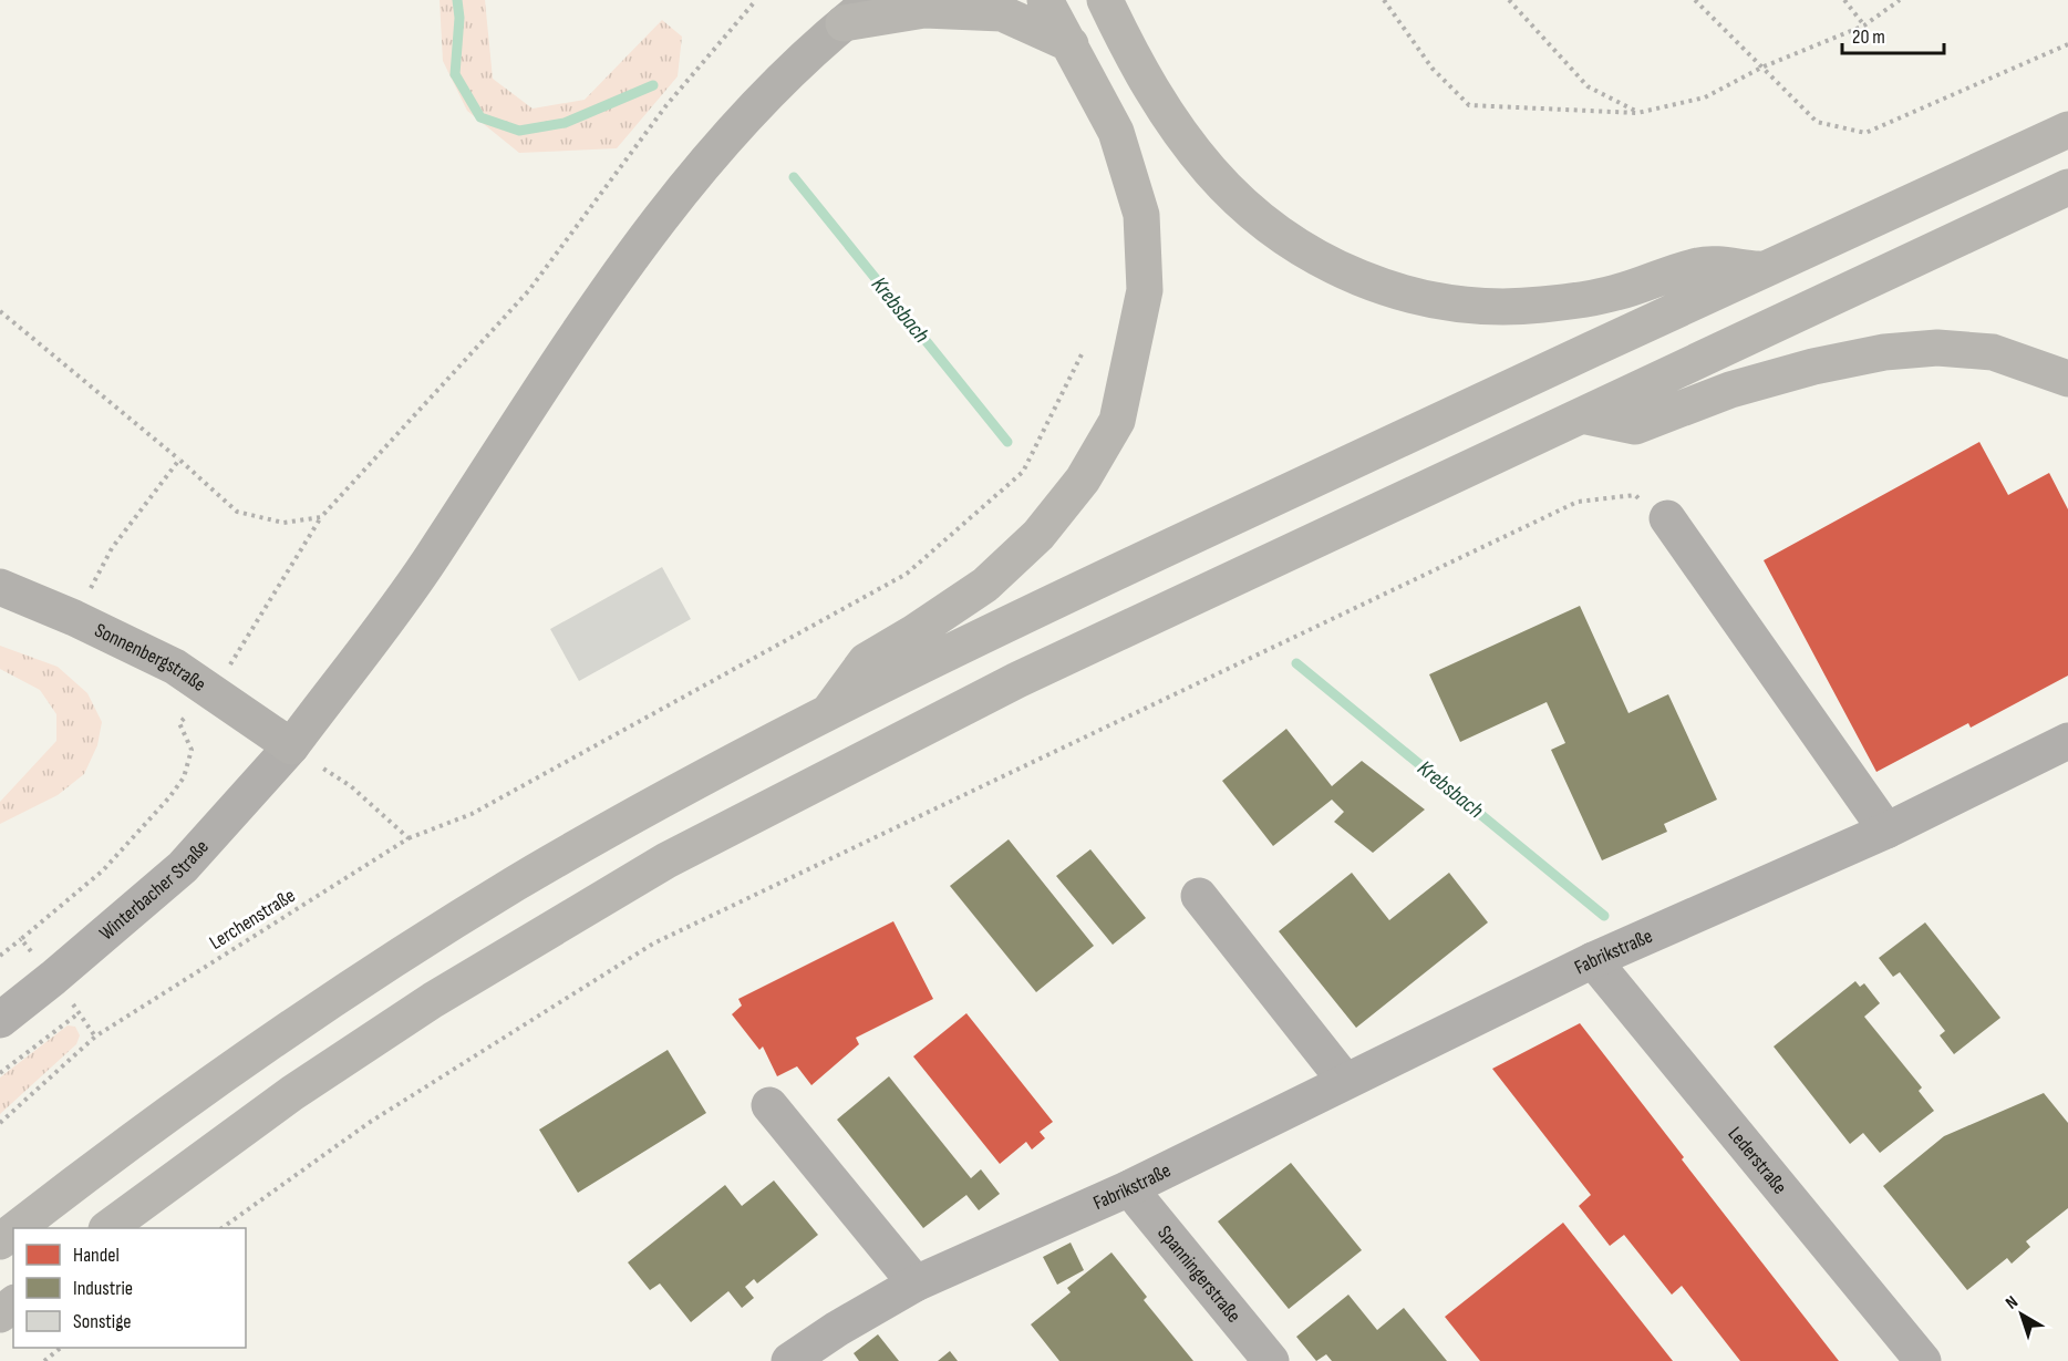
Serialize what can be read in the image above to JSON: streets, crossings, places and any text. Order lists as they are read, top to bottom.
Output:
{
  "streets": {
    "main road": ["Sonnenbergstraße"],
    "street": [
      "Winterbacher Straße",
      "Fabrikstraße",
      "Lederstraße",
      "Spanningerstraße"
    ],
    "path": ["Lerchenstraße"]
  },
  "crossings": [
    ["Sonnenbergstraße", "Winterbacher Straße"],
    ["Fabrikstraße", "Lederstraße"],
    ["Fabrikstraße", "Spanningerstraße"]
  ],
  "water": ["Krebsbach"],
  "legend": ["Handel", "Industrie", "Sonstige"],
  "scale_bar": "20 m",
  "north": "top left"
}
